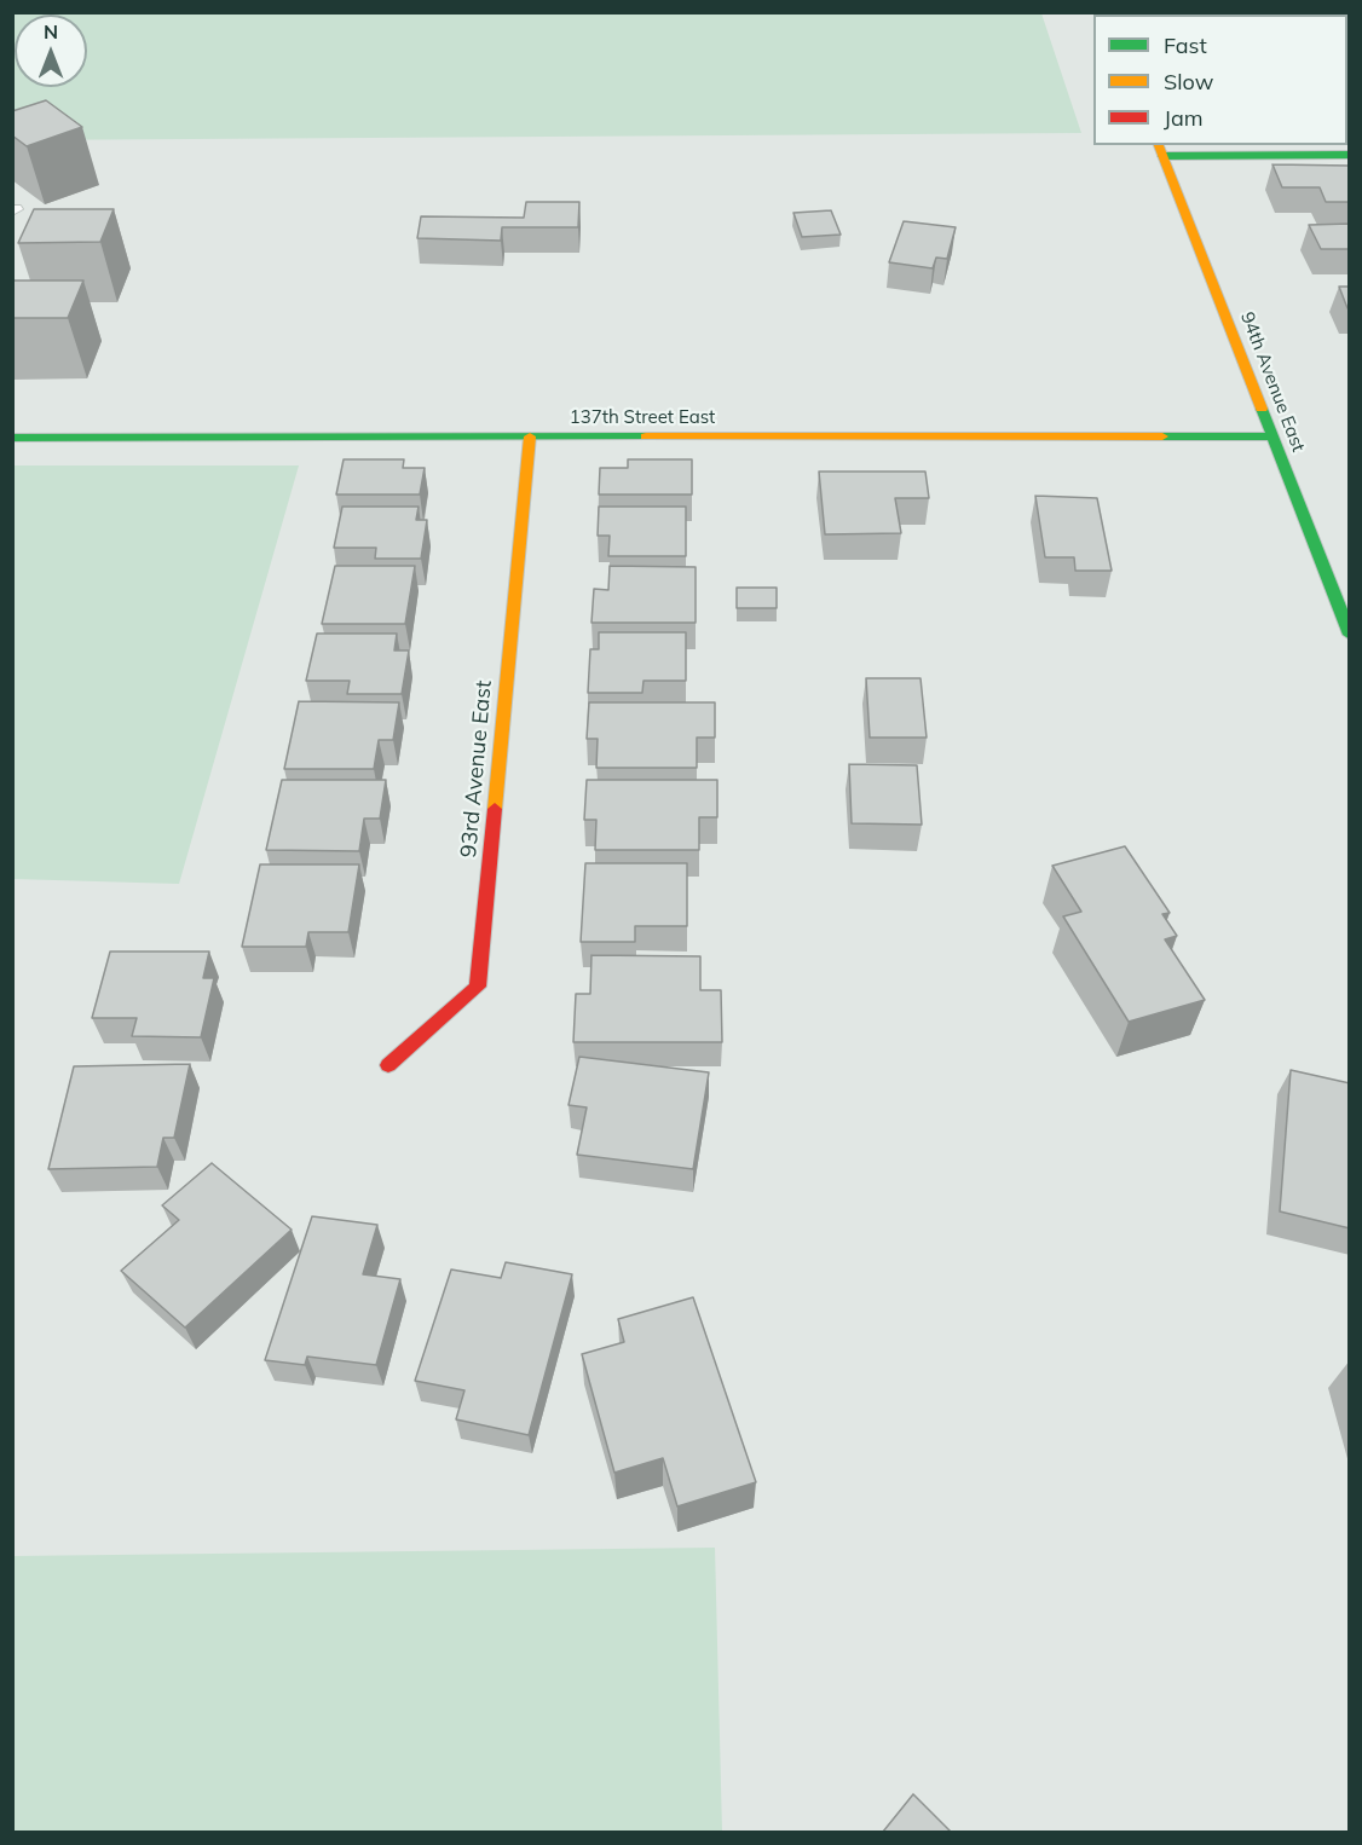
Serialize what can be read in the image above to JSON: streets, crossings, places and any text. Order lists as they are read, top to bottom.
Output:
{
  "streets": {
    "street": ["94th Avenue East", "137th Street East", "93rd Avenue East"]
  },
  "crossings": [
    ["94th Avenue East", "137th Street East"],
    ["137th Street East", "93rd Avenue East"]
  ],
  "legend": ["Fast", "Slow", "Jam"],
  "north": "top"
}
